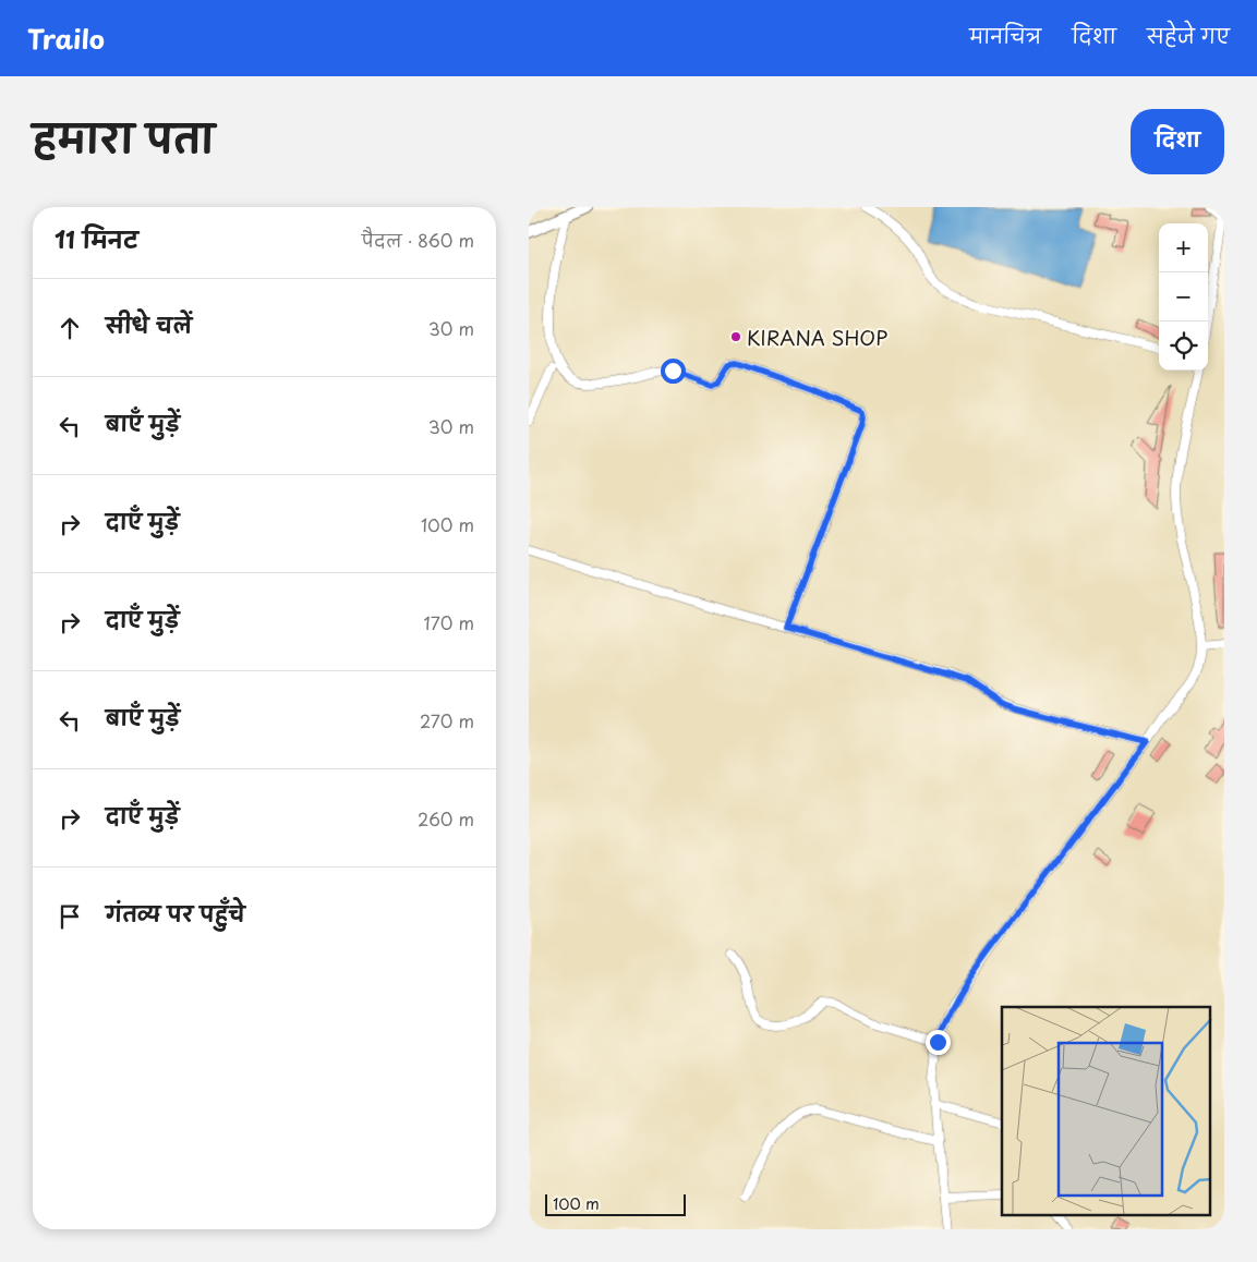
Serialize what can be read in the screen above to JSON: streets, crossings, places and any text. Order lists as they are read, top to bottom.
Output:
{
  "places": ["KIRANA SHOP"],
  "scale_bar": "100 m",
  "page": {
    "header": "Trailo",
    "nav": ["मानचित्र", "दिशा", "सहेजे गए"],
    "title": "हमारा पता",
    "buttons": "दिशा",
    "heading": ["11 मिनट", "पैदल · 860 m"],
    "map_buttons": ["+", "−"],
    "list": [
      ["सीधे चलें", "30 m"],
      ["बाएँ मुड़ें", "30 m"],
      ["दाएँ मुड़ें", "100 m"],
      ["दाएँ मुड़ें", "170 m"],
      ["बाएँ मुड़ें", "270 m"],
      ["दाएँ मुड़ें", "260 m"],
      "गंतव्य पर पहुँचे"
    ],
    "scale": "100 m"
  }
}
